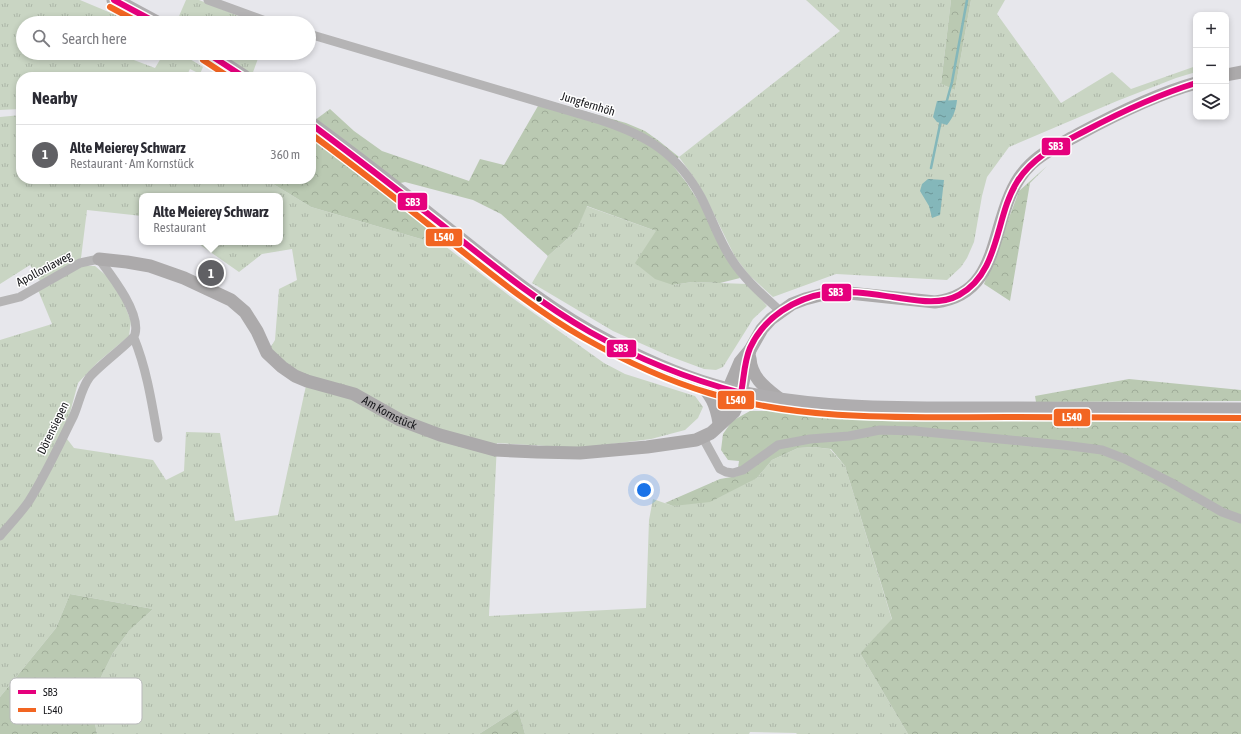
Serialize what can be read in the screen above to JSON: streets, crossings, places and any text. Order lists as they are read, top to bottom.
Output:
{
  "streets": {
    "street": [
      "Jungfernhöh",
      "Apolloniaweg",
      "Am Kornstück",
      "Dörensiepen"
    ]
  },
  "crossings": [
    ["Jungfernhöh", "Am Kornstück"],
    ["Apolloniaweg", "Am Kornstück"]
  ],
  "lines": ["transit line SB3", "transit line L540"],
  "legend": ["SB3", "L540"],
  "page": {
    "map_buttons": ["+", "−"],
    "search": "Search here",
    "heading": "Nearby",
    "list": [
      {
        "mark": "1",
        "name": "Alte Meierey Schwarz",
        "note": "Restaurant · Am Kornstück",
        "value": "360 m"
      }
    ],
    "popup": ["Alte Meierey Schwarz", "Restaurant"],
    "pins": "1"
  }
}
